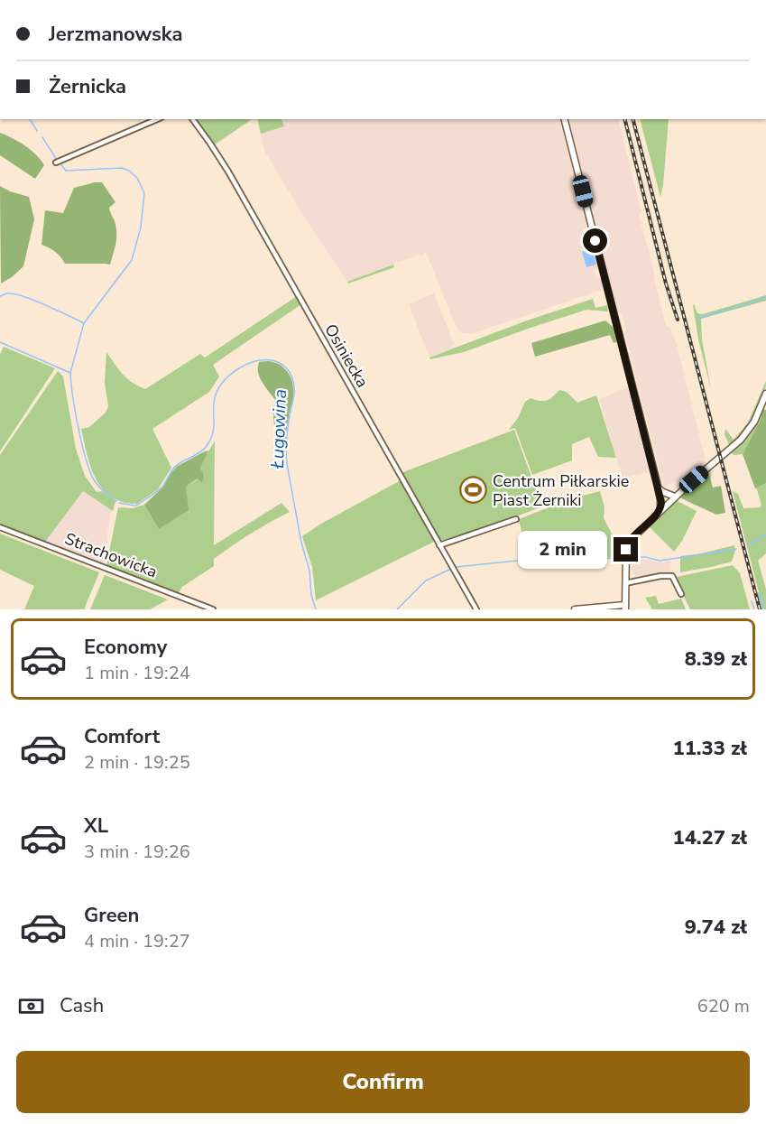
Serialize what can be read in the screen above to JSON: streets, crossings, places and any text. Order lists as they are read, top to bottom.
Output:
{
  "streets": {
    "street": ["Osiniecka", "Strachowicka"]
  },
  "water": ["Ługowina"],
  "places": {
    "sports": ["Centrum Piłkarskie Piast Żerniki"]
  },
  "page": {
    "banner": ["Jerzmanowska", "Żernicka"],
    "bubble": "2 min",
    "list": [
      {
        "name": "Economy",
        "note": "1 min · 19:24",
        "value": "8.39 zł"
      },
      {
        "name": "Comfort",
        "note": "2 min · 19:25",
        "value": "11.33 zł"
      },
      {
        "name": "XL",
        "note": "3 min · 19:26",
        "value": "14.27 zł"
      },
      {
        "name": "Green",
        "note": "4 min · 19:27",
        "value": "9.74 zł"
      }
    ],
    "pay": ["Cash", "620 m"],
    "buttons": "Confirm"
  }
}
